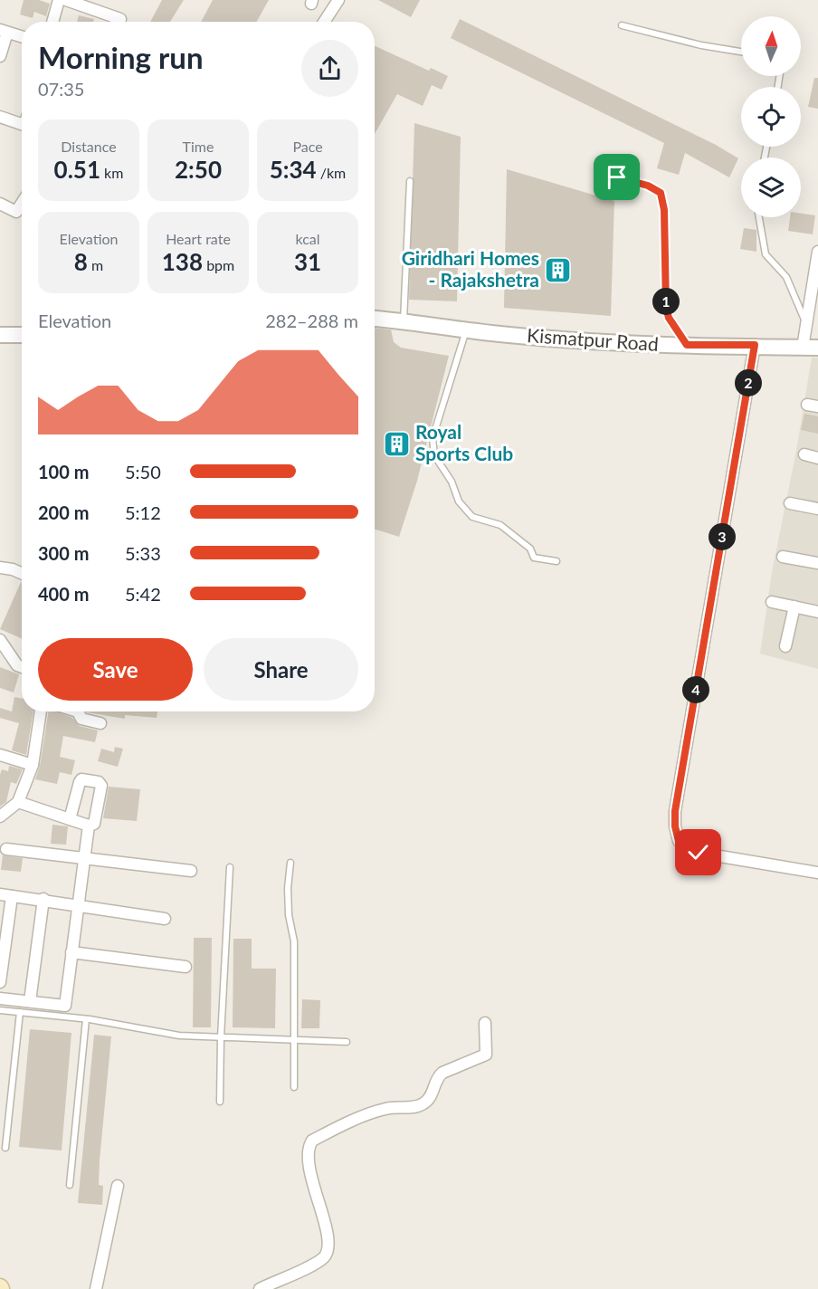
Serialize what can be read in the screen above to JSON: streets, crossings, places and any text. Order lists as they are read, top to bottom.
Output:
{
  "streets": {
    "street": ["Kismatpur Road"]
  },
  "places": {
    "building": ["Giridhari Homes - Rajakshetra", "Royal Sports Club"]
  },
  "north": "top",
  "page": {
    "heading": ["Morning run", "07:35"],
    "stats": [
      ["Distance", "0.51 km"],
      ["Time", "2:50"],
      ["Pace", "5:34 /km"],
      ["Elevation", "8 m"],
      ["Heart rate", "138 bpm"],
      ["kcal", "31"]
    ],
    "pins": [
      "1",
      "2",
      "3",
      "4"
    ],
    "chart": ["Elevation", "282–288 m"],
    "list": [
      {
        "name": "100 m",
        "note": "5:50"
      },
      {
        "name": "200 m",
        "note": "5:12"
      },
      {
        "name": "300 m",
        "note": "5:33"
      },
      {
        "name": "400 m",
        "note": "5:42"
      }
    ],
    "buttons": ["Save", "Share"]
  }
}
